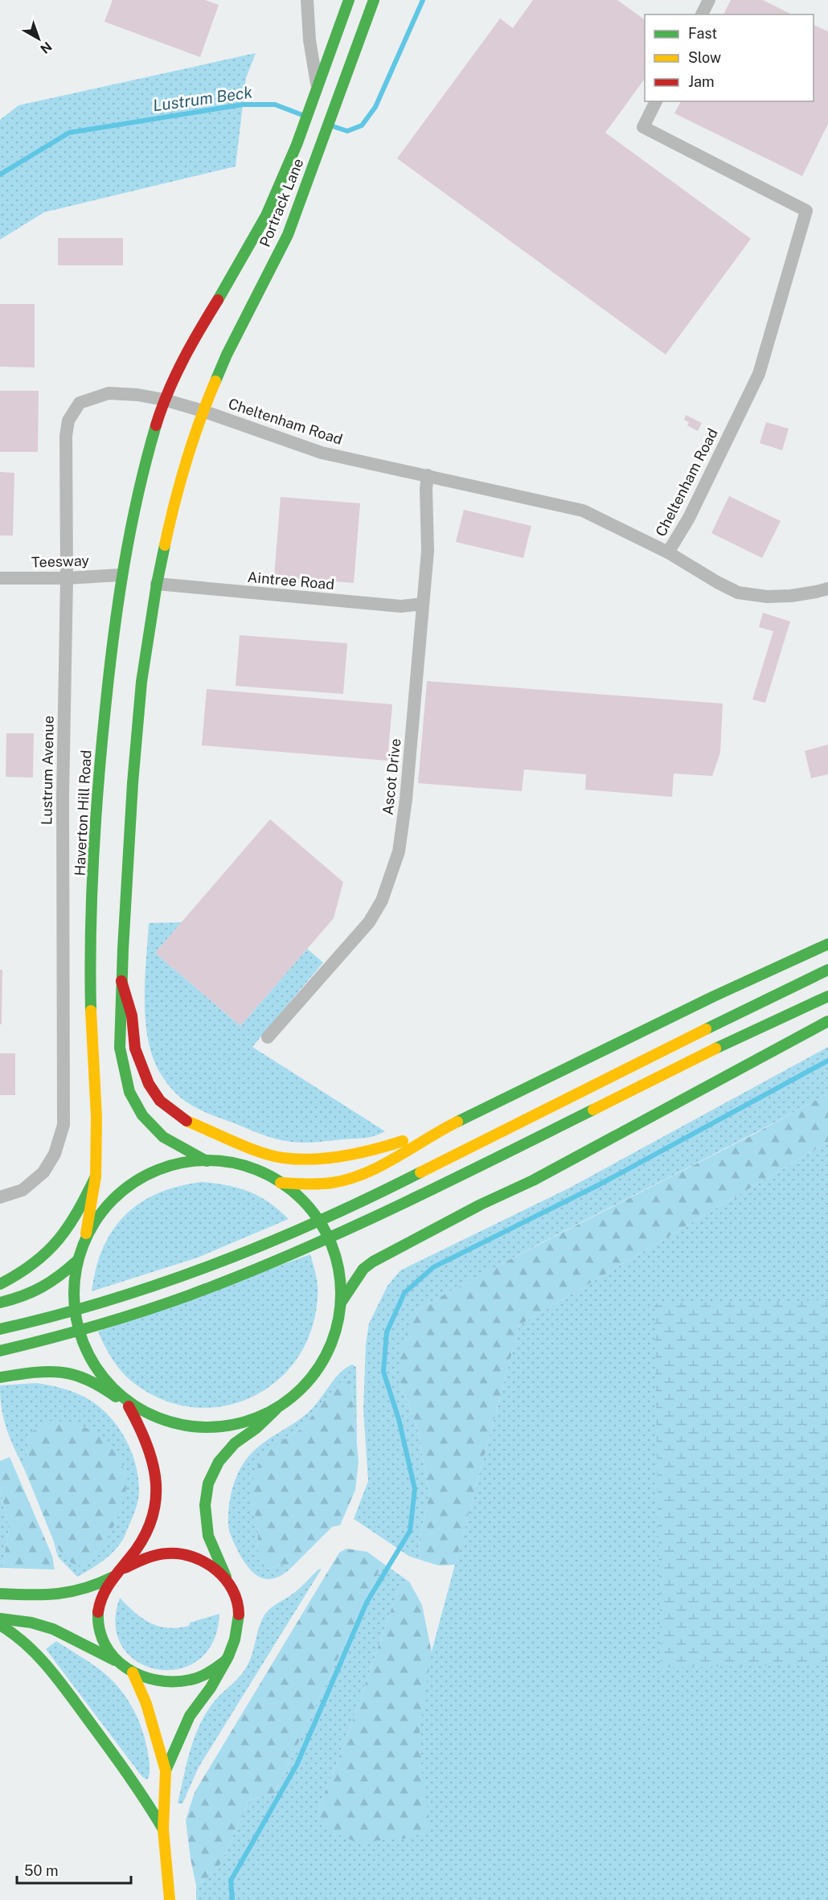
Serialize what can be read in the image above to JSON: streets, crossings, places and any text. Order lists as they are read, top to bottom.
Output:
{
  "streets": {
    "main road": ["Portrack Lane", "Haverton Hill Road"],
    "street": [
      "Cheltenham Road",
      "Teesway",
      "Aintree Road",
      "Lustrum Avenue",
      "Ascot Drive"
    ]
  },
  "crossings": [
    ["Portrack Lane", "Cheltenham Road"],
    ["Portrack Lane", "Lustrum Avenue"],
    ["Portrack Lane", "Haverton Hill Road"],
    ["Cheltenham Road", "Lustrum Avenue"],
    ["Cheltenham Road", "Ascot Drive"],
    ["Cheltenham Road", "Haverton Hill Road"],
    ["Teesway", "Lustrum Avenue"],
    ["Teesway", "Haverton Hill Road"],
    ["Aintree Road", "Ascot Drive"],
    ["Lustrum Avenue", "Haverton Hill Road"]
  ],
  "water": ["Lustrum Beck"],
  "legend": ["Fast", "Slow", "Jam"],
  "scale_bar": "50 m",
  "north": "bottom right"
}
